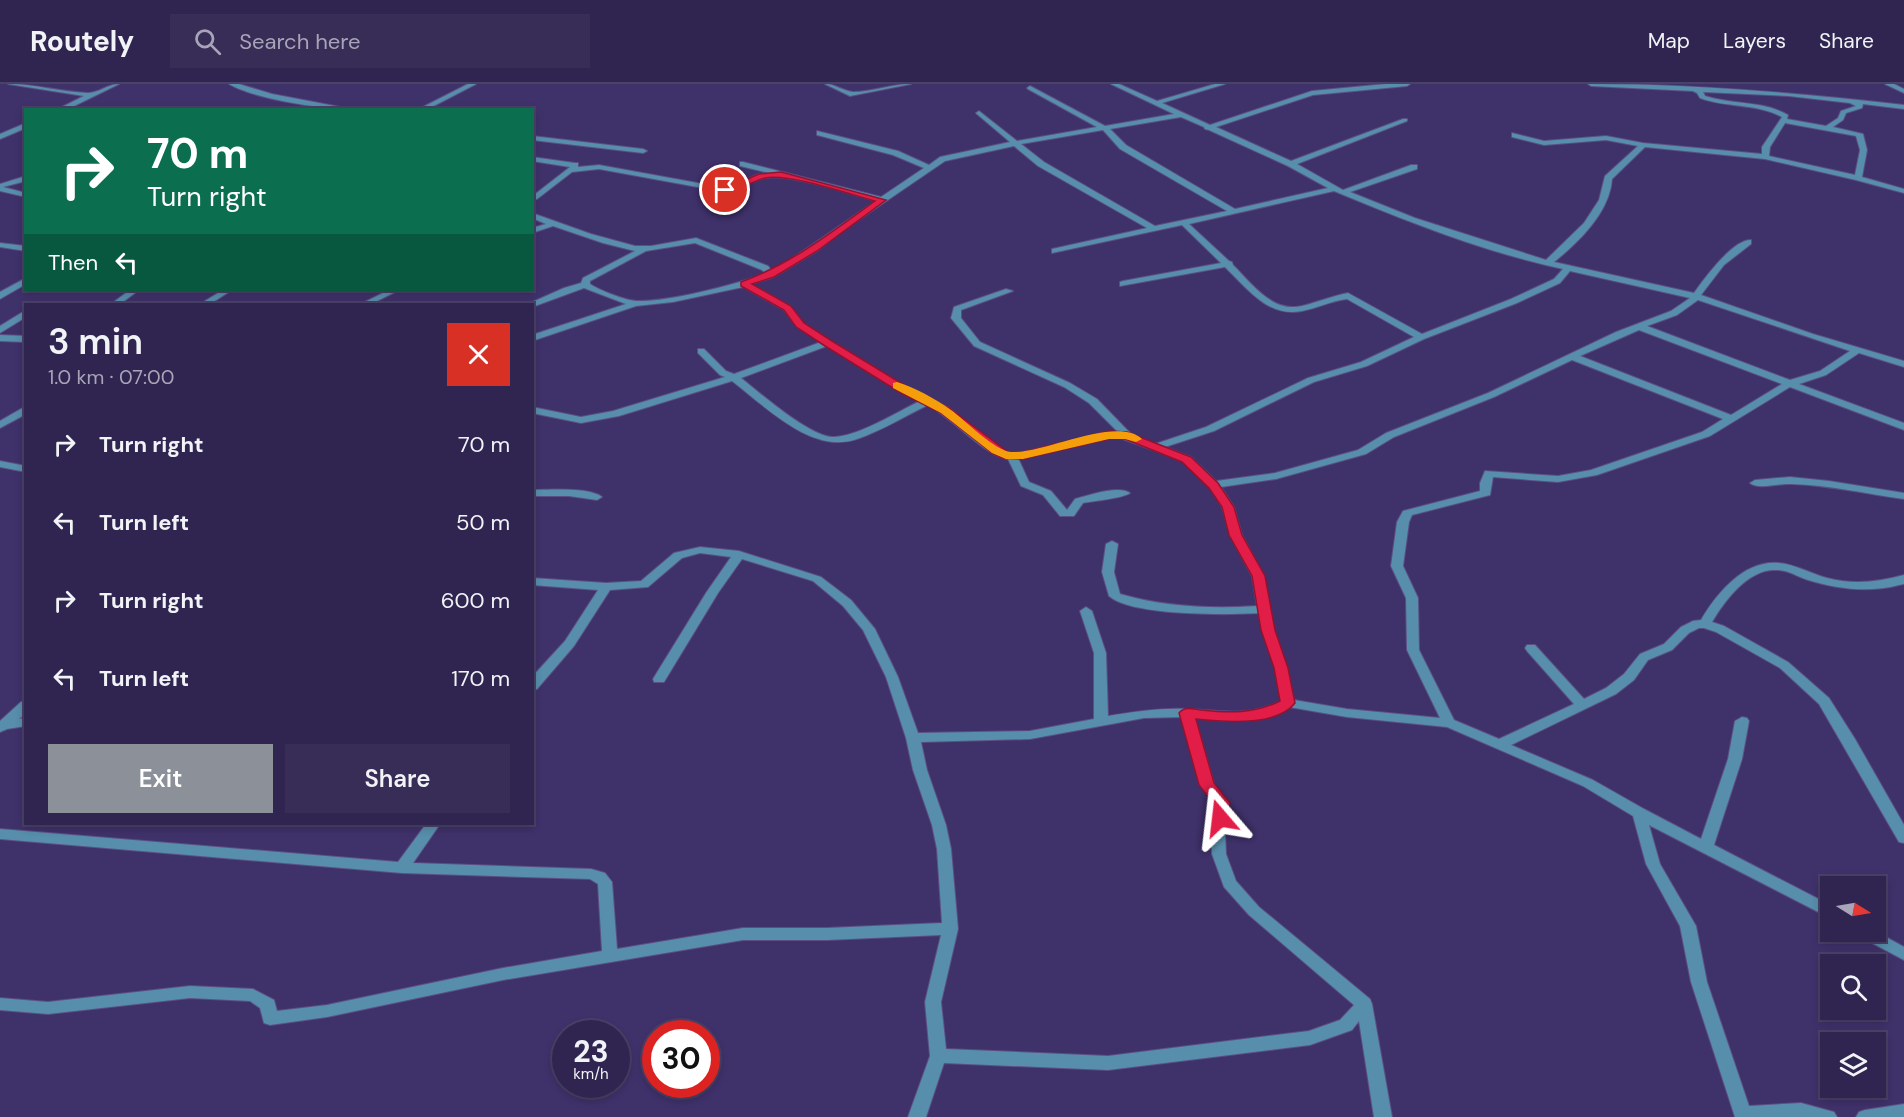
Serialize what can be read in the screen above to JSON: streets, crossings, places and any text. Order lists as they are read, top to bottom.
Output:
{
  "north": "right",
  "page": {
    "header": "Routely",
    "search": "Search here",
    "nav": ["Map", "Layers", "Share"],
    "turn": ["70 m", "Turn right"],
    "then": "Then",
    "heading": ["3 min", "1.0 km · 07:00"],
    "list": [
      {
        "name": "Turn right",
        "value": "70 m"
      },
      {
        "name": "Turn left",
        "value": "50 m"
      },
      {
        "name": "Turn right",
        "value": "600 m"
      },
      {
        "name": "Turn left",
        "value": "170 m"
      }
    ],
    "buttons": ["Exit", "Share"],
    "speed": "23 km/h",
    "limit": "30"
  }
}
